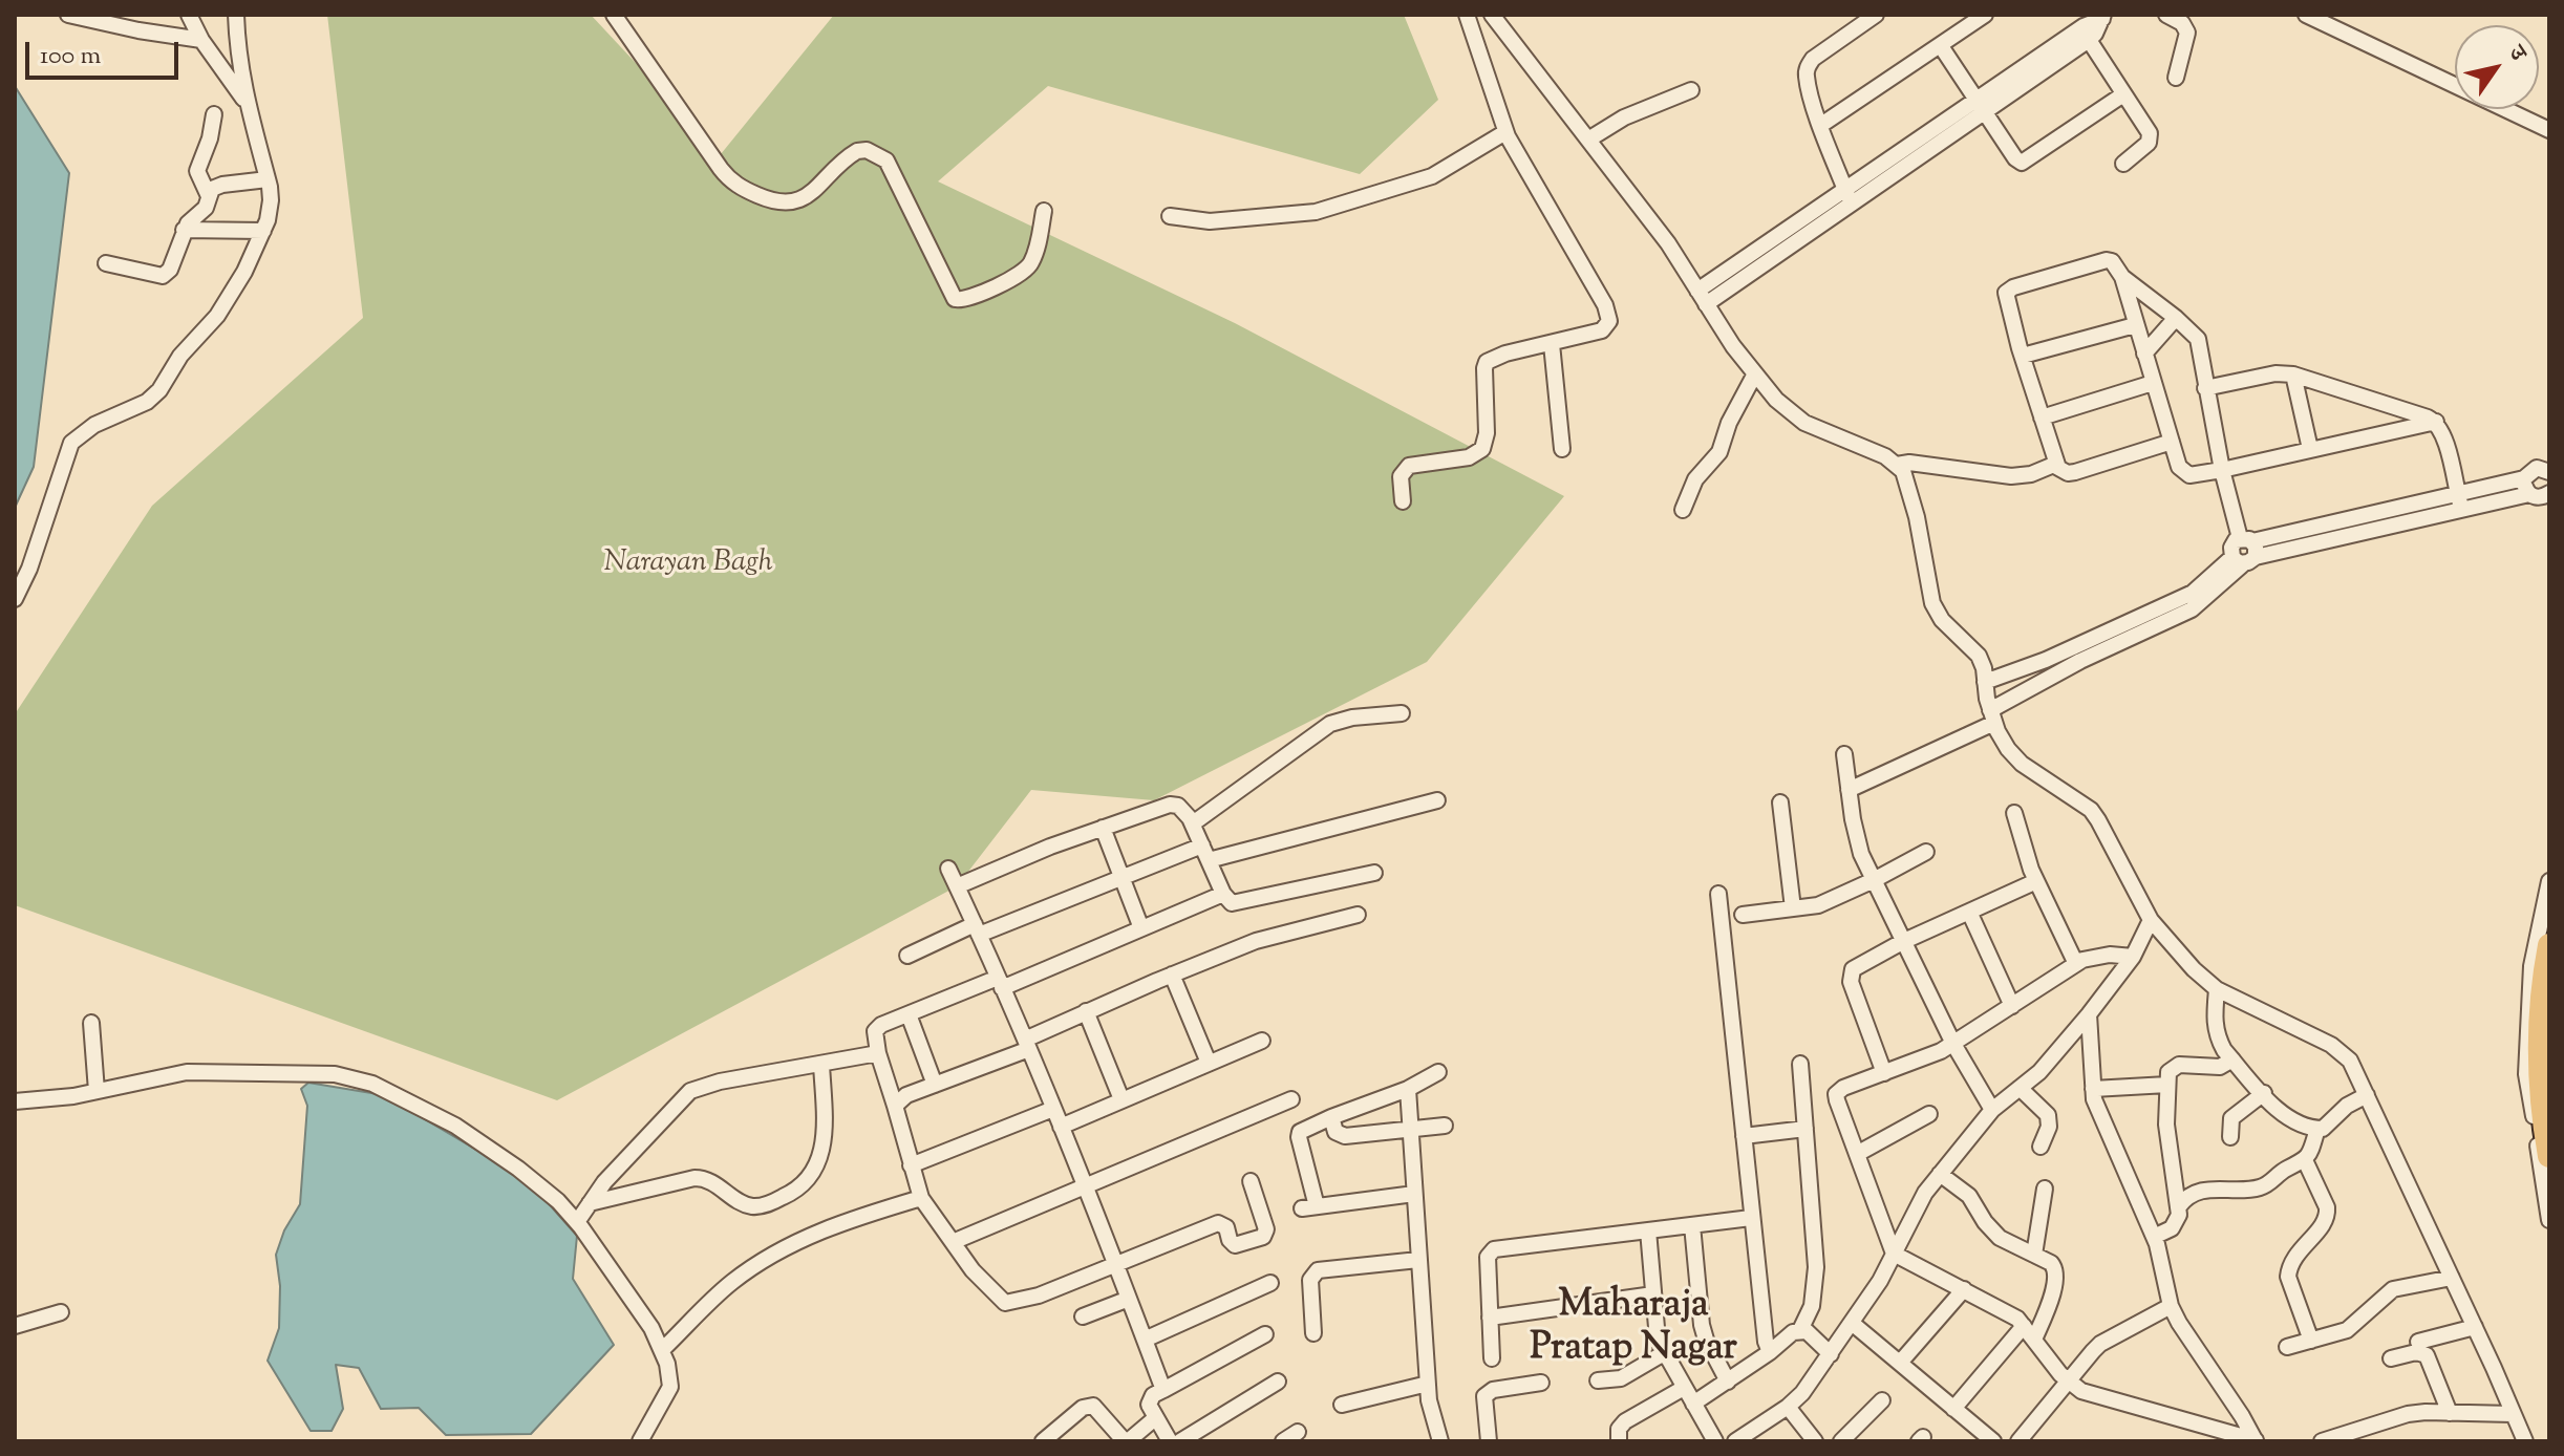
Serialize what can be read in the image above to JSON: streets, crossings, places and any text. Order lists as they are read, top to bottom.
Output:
{
  "districts": ["Maharaja Pratap Nagar"],
  "parks": ["Narayan Bagh"],
  "scale_bar": "100 m",
  "north": "top right"
}
